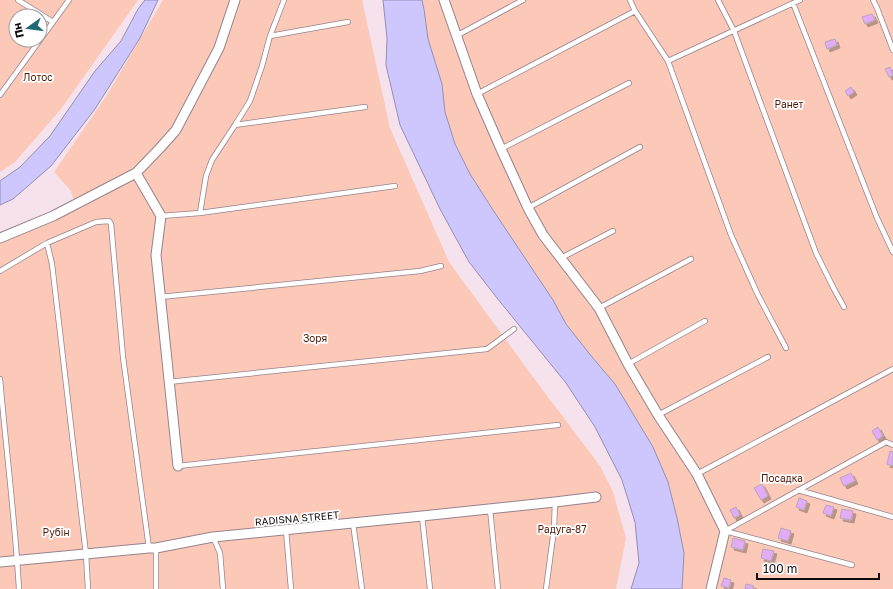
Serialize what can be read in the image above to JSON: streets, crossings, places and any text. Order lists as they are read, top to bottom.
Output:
{
  "streets": {
    "street": ["RADISNA STREET"]
  },
  "parks": [
    "Лотос",
    "Ранет",
    "Зоря",
    "Посадка",
    "Радуга-87",
    "Рубін"
  ],
  "scale_bar": "100 m",
  "north": "left"
}
